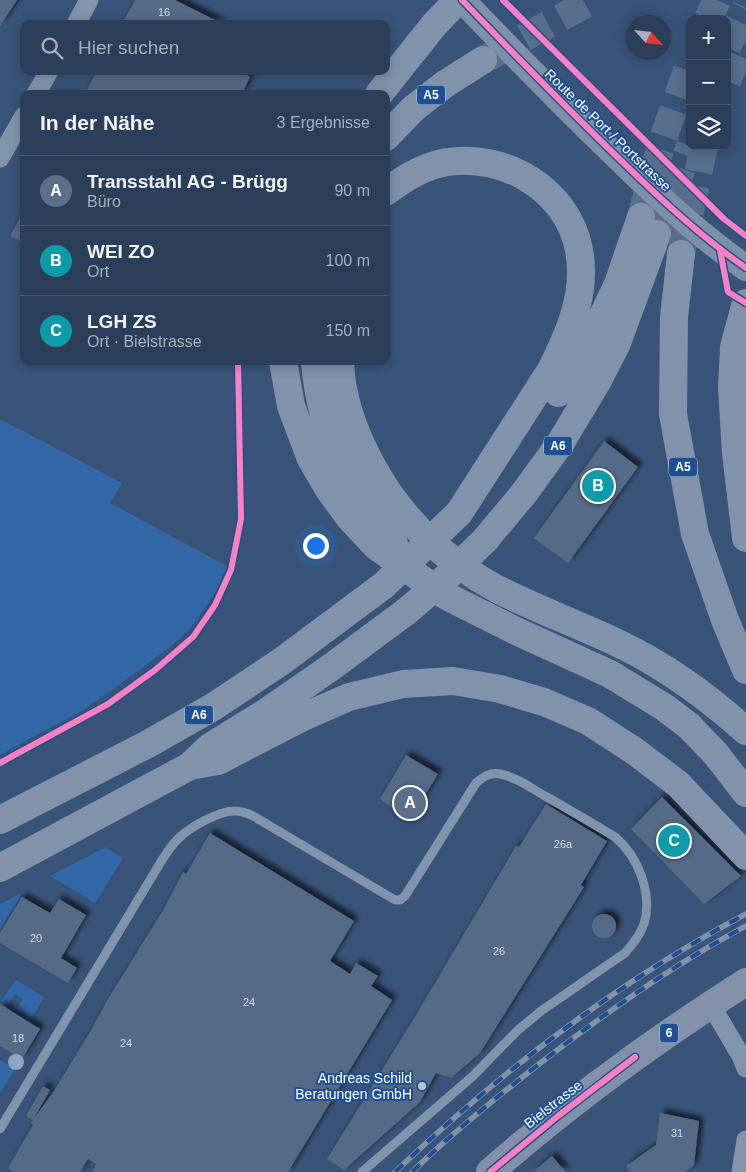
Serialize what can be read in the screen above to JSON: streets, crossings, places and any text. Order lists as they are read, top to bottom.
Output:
{
  "streets": {
    "highway": ["A5", "A6"],
    "main road": ["Route de Port / Portstrasse", "6", "Bielstrasse"]
  },
  "places": ["Andreas Schild Beratungen GmbH"],
  "house_numbers": [
    "16",
    "26a",
    "20",
    "26",
    "24",
    "18",
    "24",
    "31"
  ],
  "north": "bottom right",
  "page": {
    "map_buttons": ["+", "−"],
    "search": "Hier suchen",
    "heading": ["In der Nähe", "3 Ergebnisse"],
    "list": [
      {
        "mark": "A",
        "name": "Transstahl AG - Brügg",
        "note": "Büro",
        "value": "90 m"
      },
      {
        "mark": "B",
        "name": "WEI ZO",
        "note": "Ort",
        "value": "100 m"
      },
      {
        "mark": "C",
        "name": "LGH ZS",
        "note": "Ort · Bielstrasse",
        "value": "150 m"
      }
    ],
    "pins": ["B", "A", "C"]
  }
}
